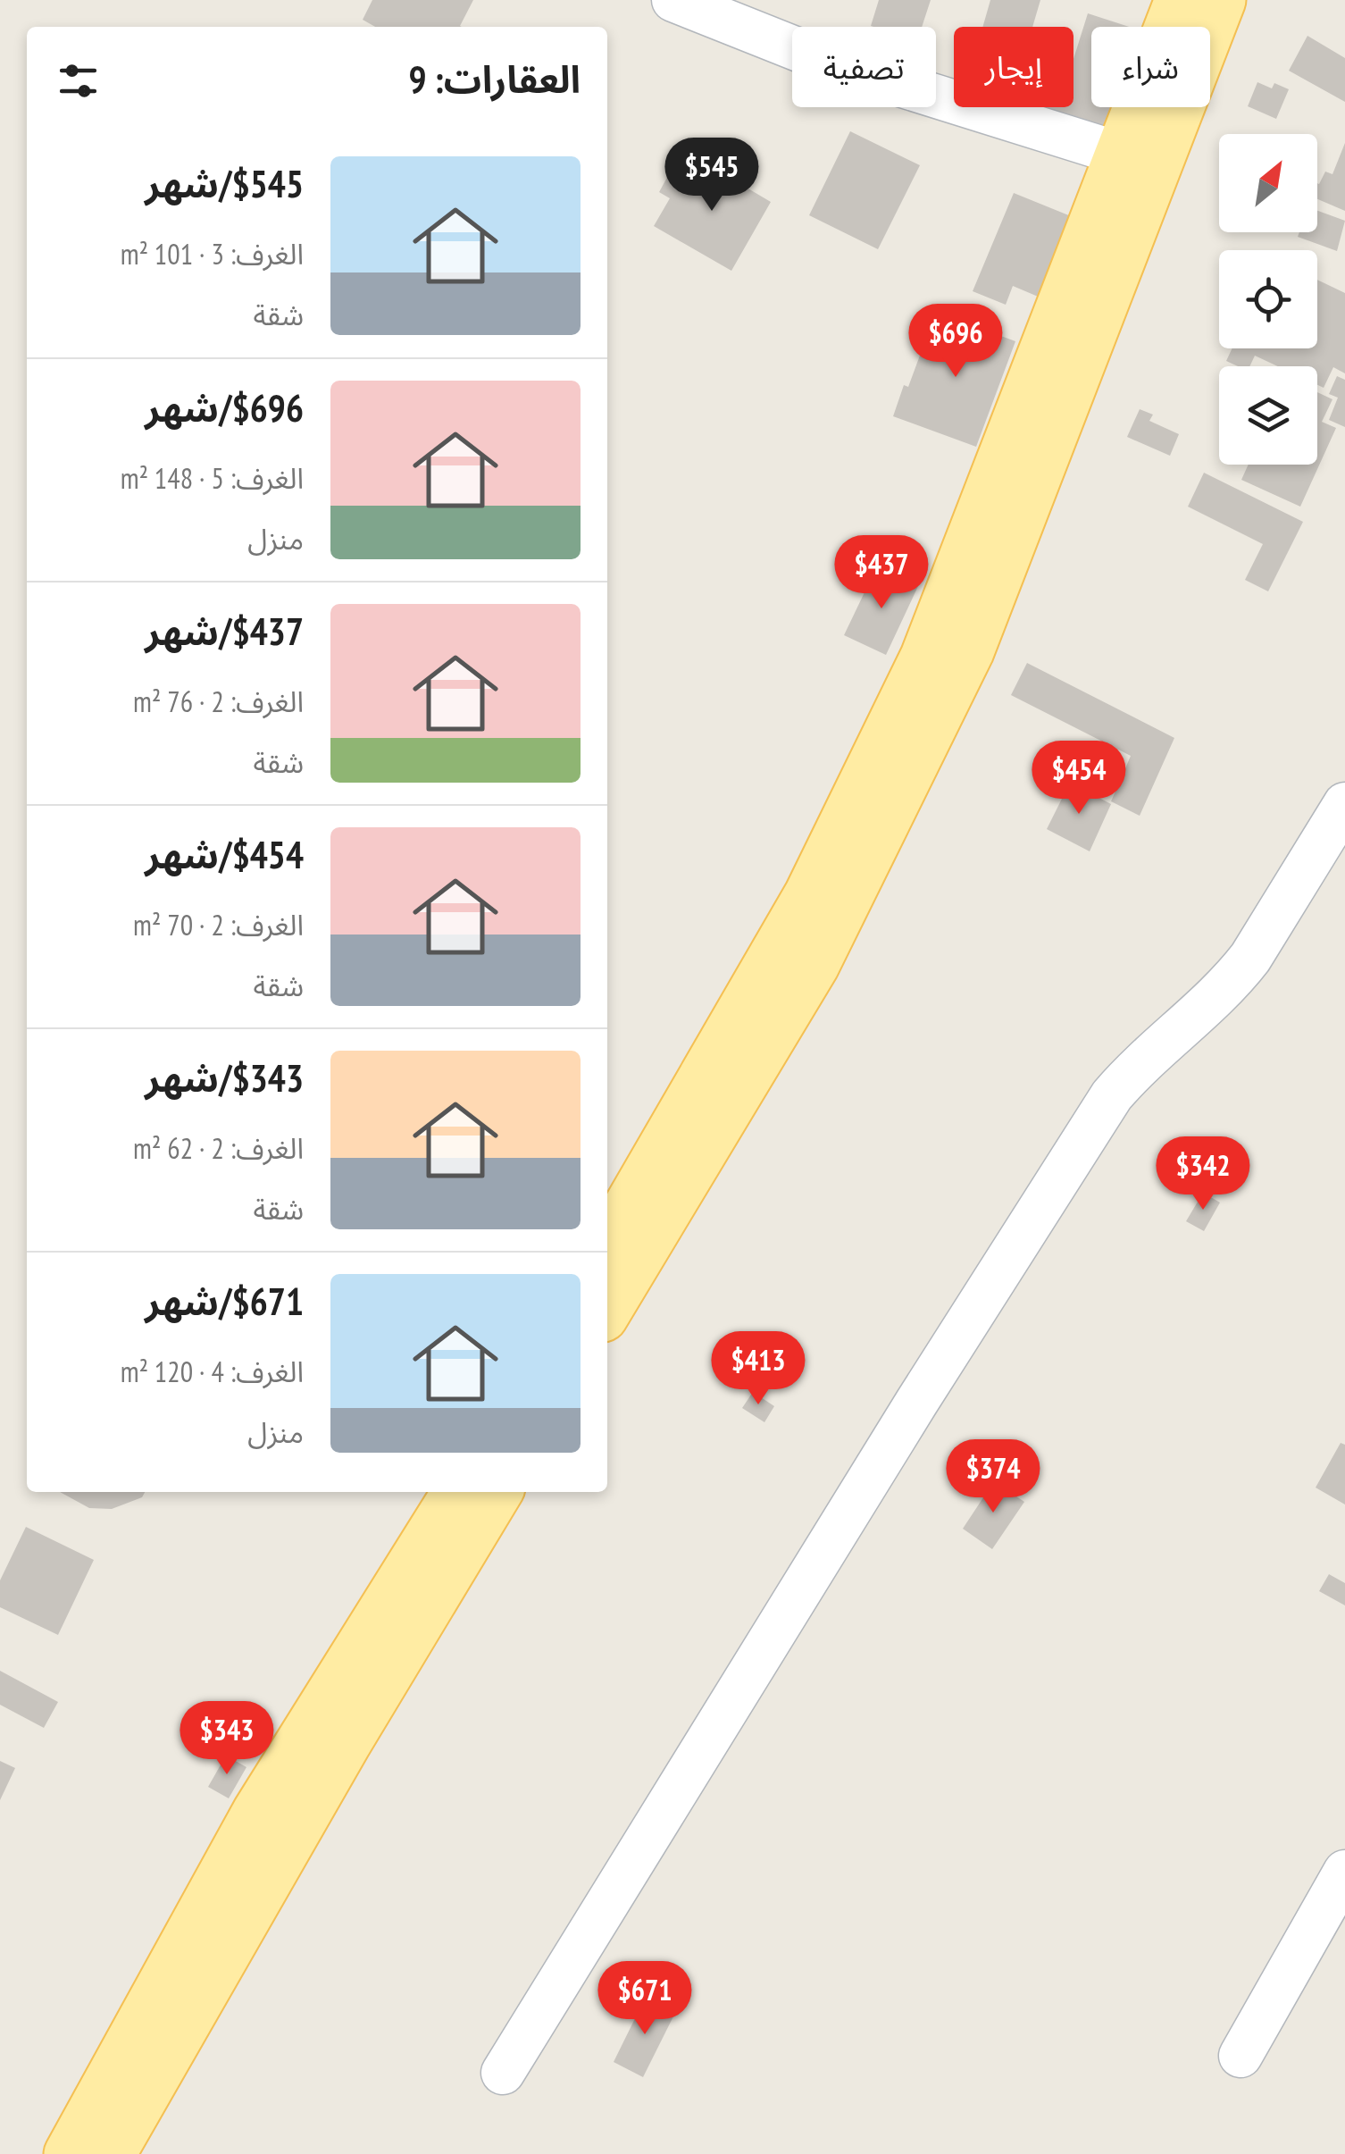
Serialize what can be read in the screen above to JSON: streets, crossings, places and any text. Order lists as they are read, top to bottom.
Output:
{
  "north": "top right",
  "page": {
    "chip": ["شراء", "إيجار", "تصفية"],
    "heading": "العقارات: 9",
    "list": [
      {
        "name": "$545/شهر",
        "note": "الغرف: 3 · 101 m² · شقة"
      },
      {
        "name": "$696/شهر",
        "note": "الغرف: 5 · 148 m² · منزل"
      },
      {
        "name": "$437/شهر",
        "note": "الغرف: 2 · 76 m² · شقة"
      },
      {
        "name": "$454/شهر",
        "note": "الغرف: 2 · 70 m² · شقة"
      },
      {
        "name": "$343/شهر",
        "note": "الغرف: 2 · 62 m² · شقة"
      },
      {
        "name": "$671/شهر",
        "note": "الغرف: 4 · 120 m² · منزل"
      }
    ],
    "price": [
      "$545",
      "$696",
      "$437",
      "$454",
      "$342",
      "$413",
      "$374",
      "$343",
      "$671"
    ]
  }
}
